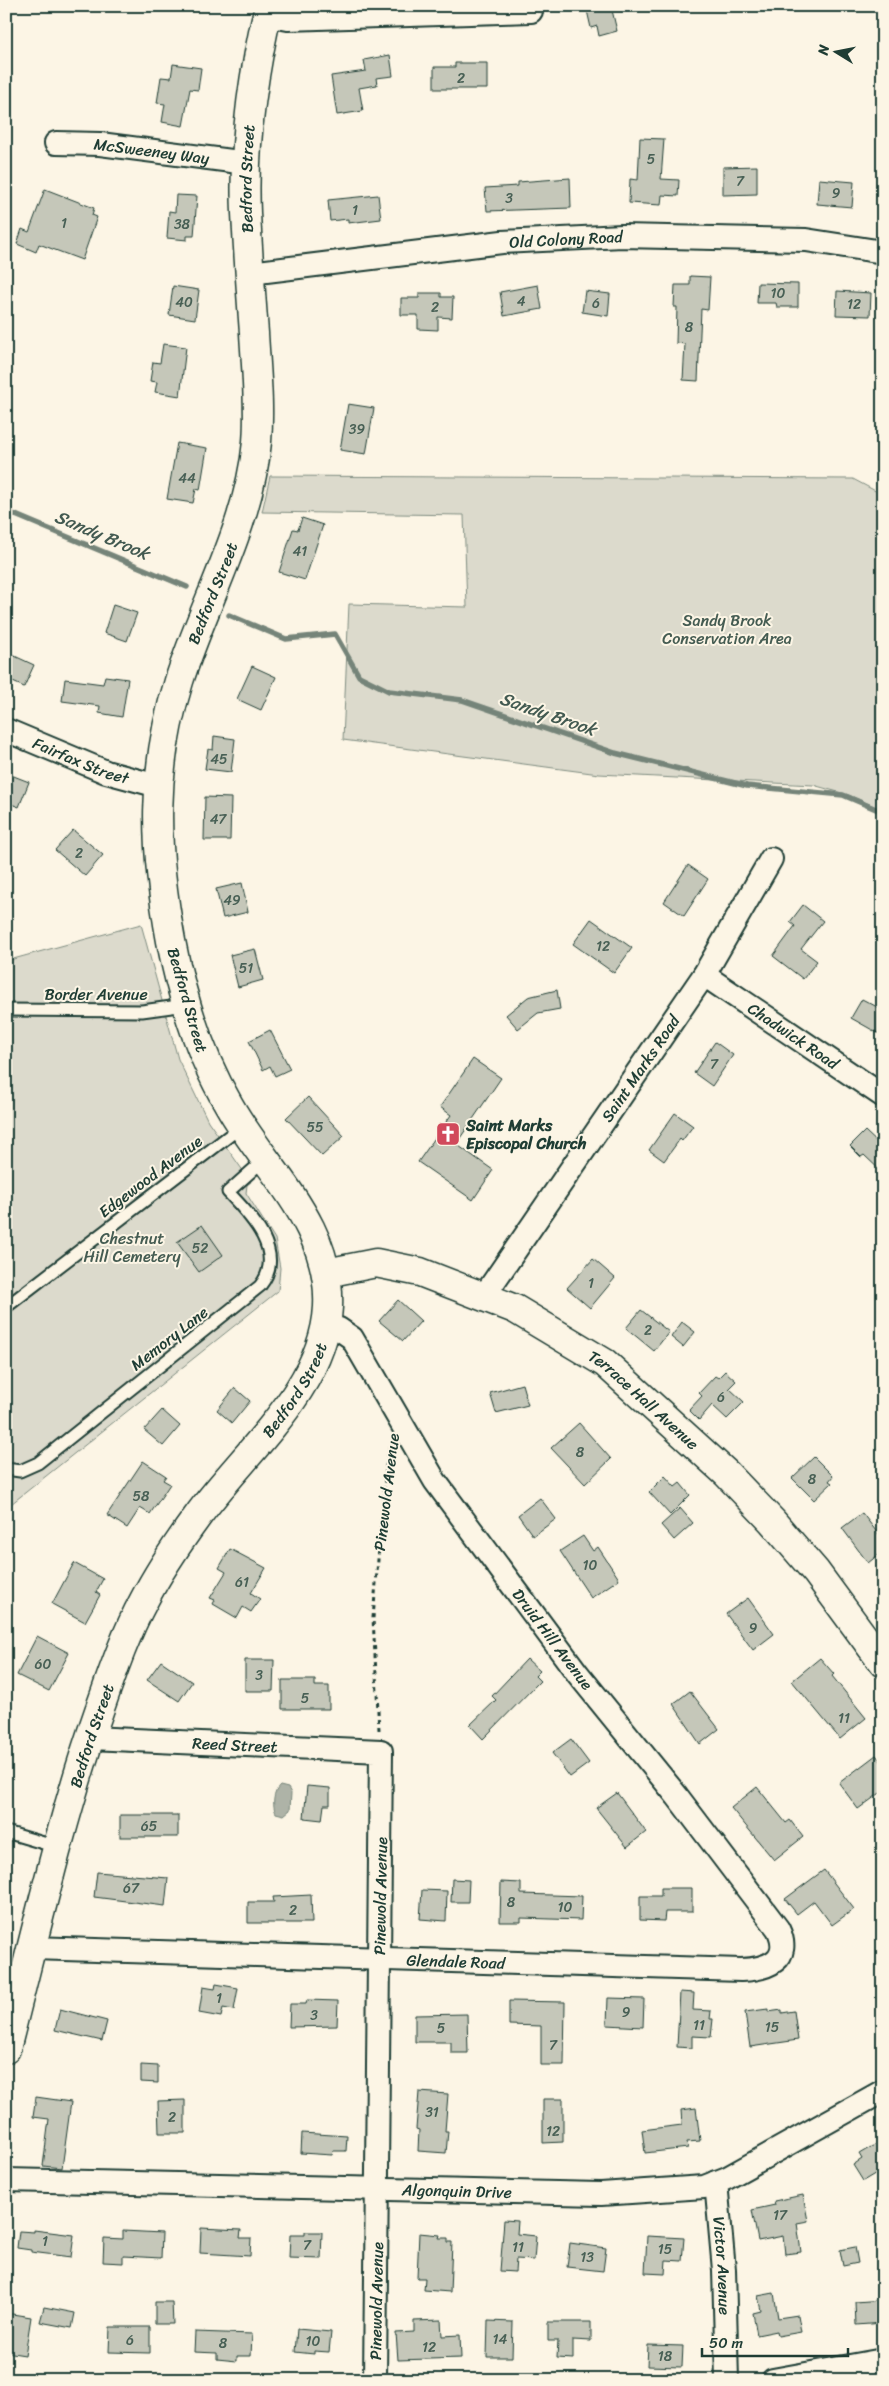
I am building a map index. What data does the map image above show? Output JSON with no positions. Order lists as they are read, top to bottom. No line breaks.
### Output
{"streets":{"main road":["Bedford Street","Terrace Hall Avenue"],"street":["McSweeney Way","Old Colony Road","Fairfax Street","Chadwick Road","Saint Marks Road","Pinewold Avenue","Druid Hill Avenue","Reed Street","Glendale Road","Algonquin Drive","Victor Avenue"],"lane":["Border Avenue","Edgewood Avenue","Memory Lane"]},"crossings":[["McSweeney Way","Bedford Street"],["Bedford Street","Old Colony Road"],["Bedford Street","Fairfax Street"],["Bedford Street","Border Avenue"],["Bedford Street","Edgewood Avenue"],["Bedford Street","Memory Lane"],["Bedford Street","Terrace Hall Avenue"],["Bedford Street","Druid Hill Avenue"],["Bedford Street","Reed Street"],["Bedford Street","Glendale Road"],["Chadwick Road","Saint Marks Road"],["Saint Marks Road","Terrace Hall Avenue"],["Pinewold Avenue","Druid Hill Avenue"],["Pinewold Avenue","Reed Street"],["Pinewold Avenue","Glendale Road"],["Pinewold Avenue","Algonquin Drive"],["Druid Hill Avenue","Glendale Road"],["Algonquin Drive","Victor Avenue"]],"water":["Sandy Brook"],"parks":["Sandy Brook Conservation Area","Chestnut Hill Cemetery"],"places":{"church":["Saint Marks Episcopal Church"]},"house_numbers":["2","5","7","9","3","1","1","38","10","4","40","6","12","2","8","39","44","41","45","47","2","49","12","51","7","55","52","1","2","6","8","8","58","10","61","9","60","3","5","11","65","67","8","10","2","1","9","3","11","15","5","7","31","2","12","17","1","7","11","15","13","14","6","10","8","12","18"],"scale_bar":"50 m","north":"left"}
